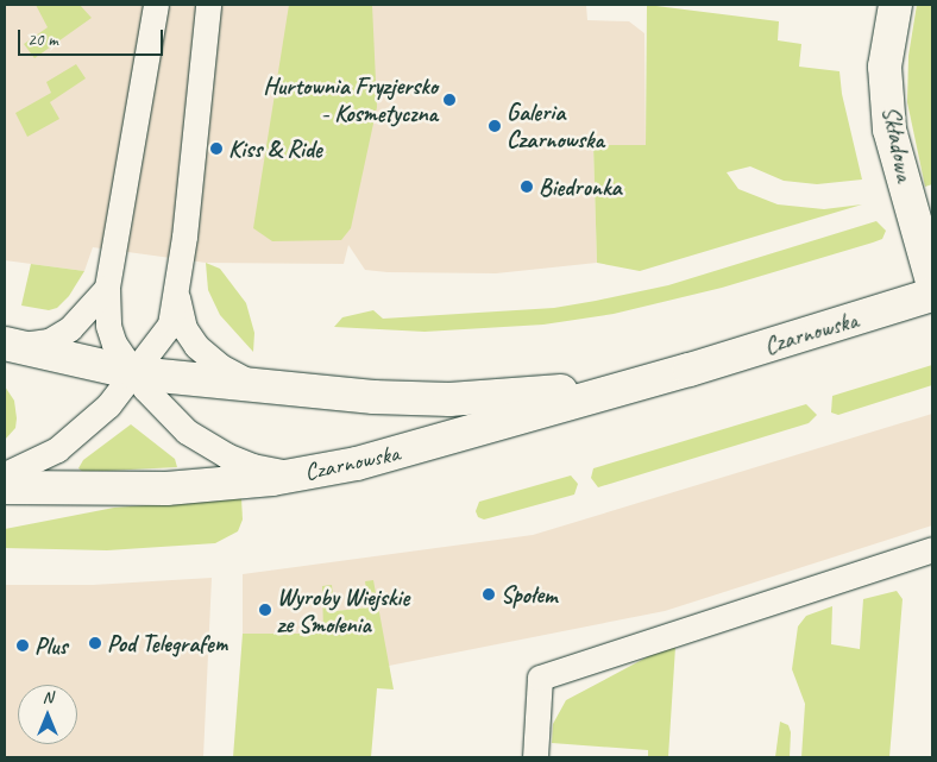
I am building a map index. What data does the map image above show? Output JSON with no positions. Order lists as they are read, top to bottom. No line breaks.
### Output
{"streets":{"street":["Składowa","Czarnowska"]},"places":["Hurtownia Fryzjersko - Kosmetyczna","Galeria Czarnowska","Kiss & Ride","Biedronka","Społem","Wyroby Wiejskie ze Smolenia","Pod Telegrafem","Plus"],"scale_bar":"20 m","north":"top"}
